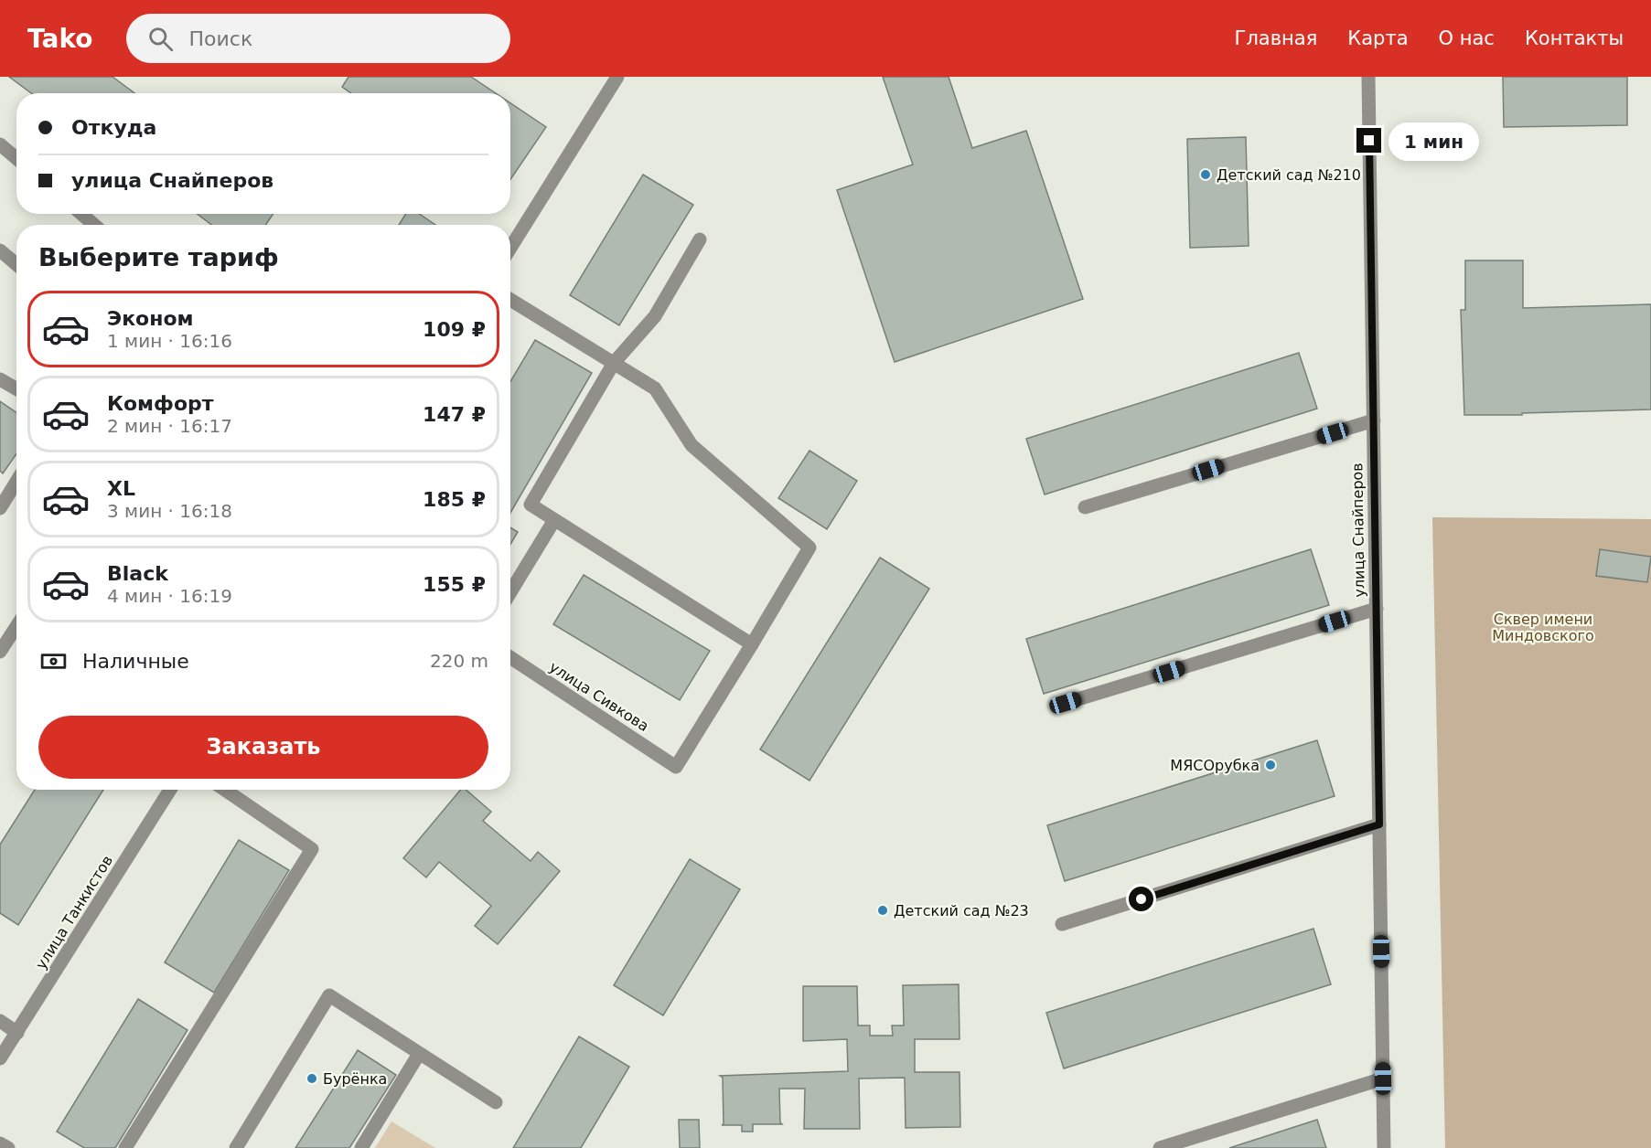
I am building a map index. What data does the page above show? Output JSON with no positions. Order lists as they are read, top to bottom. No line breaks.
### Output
{"streets":{"street":["улица Снайперов","улица Сивкова","улица Танкистов"]},"parks":["Сквер имени Миндовского"],"places":["Детский сад №210","МЯСОрубка","Детский сад №23","Бурёнка"],"page":{"header":"Tako","search":"Поиск","nav":["Главная","Карта","О нас","Контакты"],"banner":["Откуда","улица Снайперов"],"bubble":"1 мин","heading":"Выберите тариф","list":[{"name":"Эконом","note":"1 мин · 16:16","value":"109 ₽"},{"name":"Комфорт","note":"2 мин · 16:17","value":"147 ₽"},{"name":"XL","note":"3 мин · 16:18","value":"185 ₽"},{"name":"Black","note":"4 мин · 16:19","value":"155 ₽"}],"pay":["Наличные","220 m"],"buttons":"Заказать"}}
